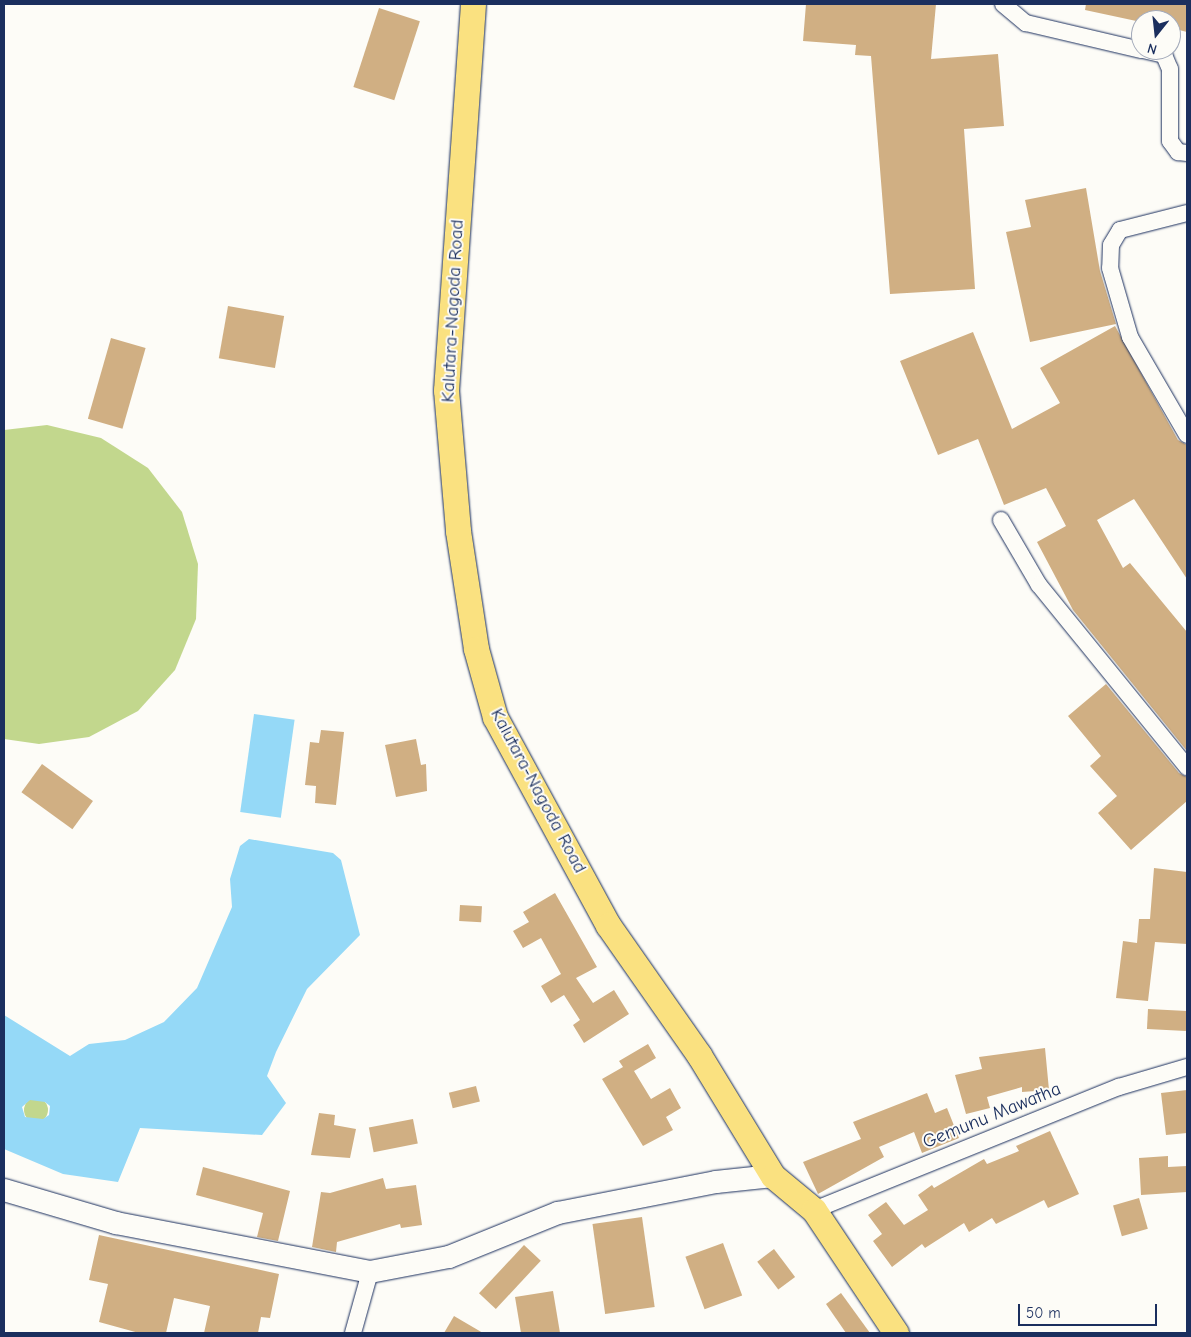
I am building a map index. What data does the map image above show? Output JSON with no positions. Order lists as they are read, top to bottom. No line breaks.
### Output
{"streets":{"main road":["Kalutara-Nagoda Road"],"street":["Gemunu Mawatha"]},"crossings":[["Kalutara-Nagoda Road","Gemunu Mawatha"]],"scale_bar":"50 m","north":"bottom"}
